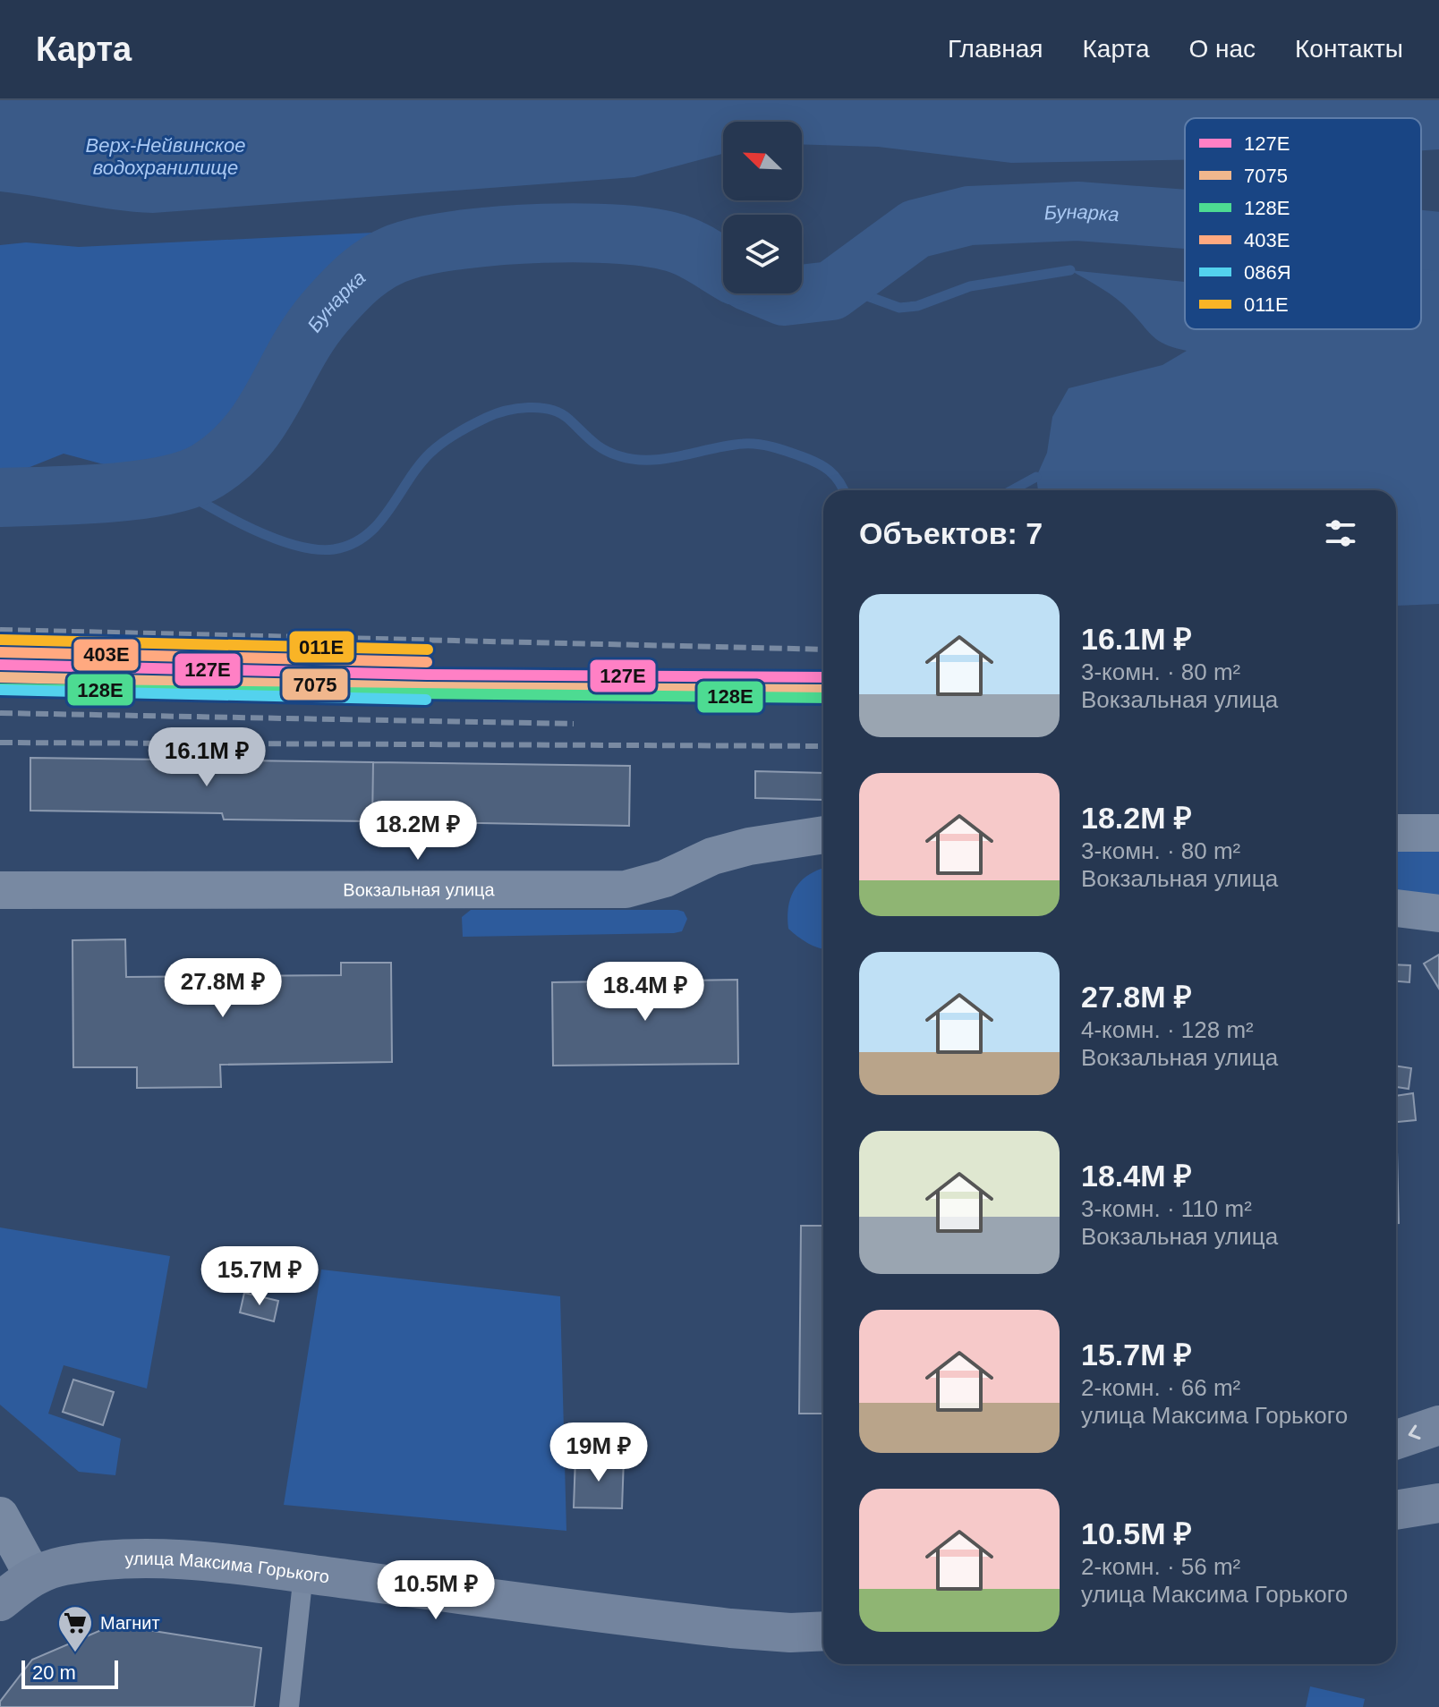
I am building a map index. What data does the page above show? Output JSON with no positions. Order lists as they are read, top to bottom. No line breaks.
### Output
{"streets":{"street":["Вокзальная улица","улица Максима Горького"]},"water":["Верх-Нейвинское водохранилище","Бунарка"],"places":{"supermarket":["Магнит"]},"lines":["transit line 011Е","transit line 403Е","transit line 127Е","transit line 7075","transit line 128Е","transit line 086Я"],"legend":["127Е","7075","128Е","403Е","086Я","011Е"],"scale_bar":"20 m","north":"top left","page":{"header":"Карта","nav":["Главная","Карта","О нас","Контакты"],"heading":"Объектов: 7","list":[{"name":"16.1M ₽","note":"3-комн. · 80 m² · Вокзальная улица"},{"name":"18.2M ₽","note":"3-комн. · 80 m² · Вокзальная улица"},{"name":"27.8M ₽","note":"4-комн. · 128 m² · Вокзальная улица"},{"name":"18.4M ₽","note":"3-комн. · 110 m² · Вокзальная улица"},{"name":"15.7M ₽","note":"2-комн. · 66 m² · улица Максима Горького"},{"name":"10.5M ₽","note":"2-комн. · 56 m² · улица Максима Горького"}],"price":["16.1M ₽","18.2M ₽","27.8M ₽","18.4M ₽","15.7M ₽","19M ₽","10.5M ₽"],"scale":"20 m"}}
